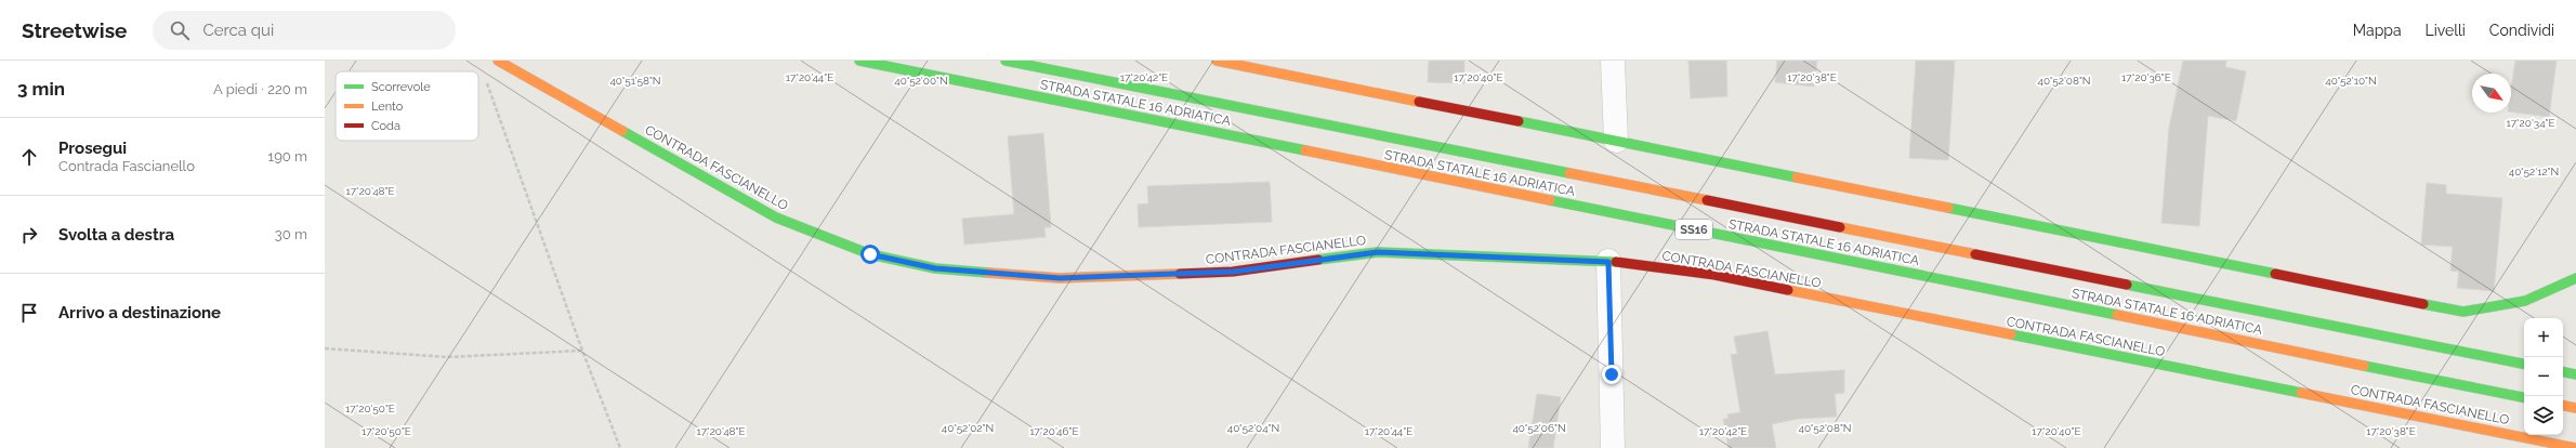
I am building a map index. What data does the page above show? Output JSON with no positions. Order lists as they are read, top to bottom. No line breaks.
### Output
{"streets":{"main road":["STRADA STATALE 16 ADRIATICA","CONTRADA FASCIANELLO","SS16"]},"legend":["Scorrevole","Lento","Coda"],"north":"bottom right","page":{"header":"Streetwise","search":"Cerca qui","nav":["Mappa","Livelli","Condividi"],"heading":["3 min","A piedi · 220 m"],"list":[["Prosegui","Contrada Fascianello","190 m"],["Svolta a destra","30 m"],"Arrivo a destinazione"],"map_buttons":["+","−"]},"coordinates":["17°20'44\"E","17°20'42\"E","17°20'40\"E","17°20'38\"E","17°20'36\"E","40°52'10\"N","40°51'58\"N","40°52'00\"N","40°52'08\"N","17°20'34\"E","40°52'12\"N","17°20'48\"E","17°20'50\"E","40°52'02\"N","40°52'04\"N","40°52'06\"N","17°20'46\"E"]}
